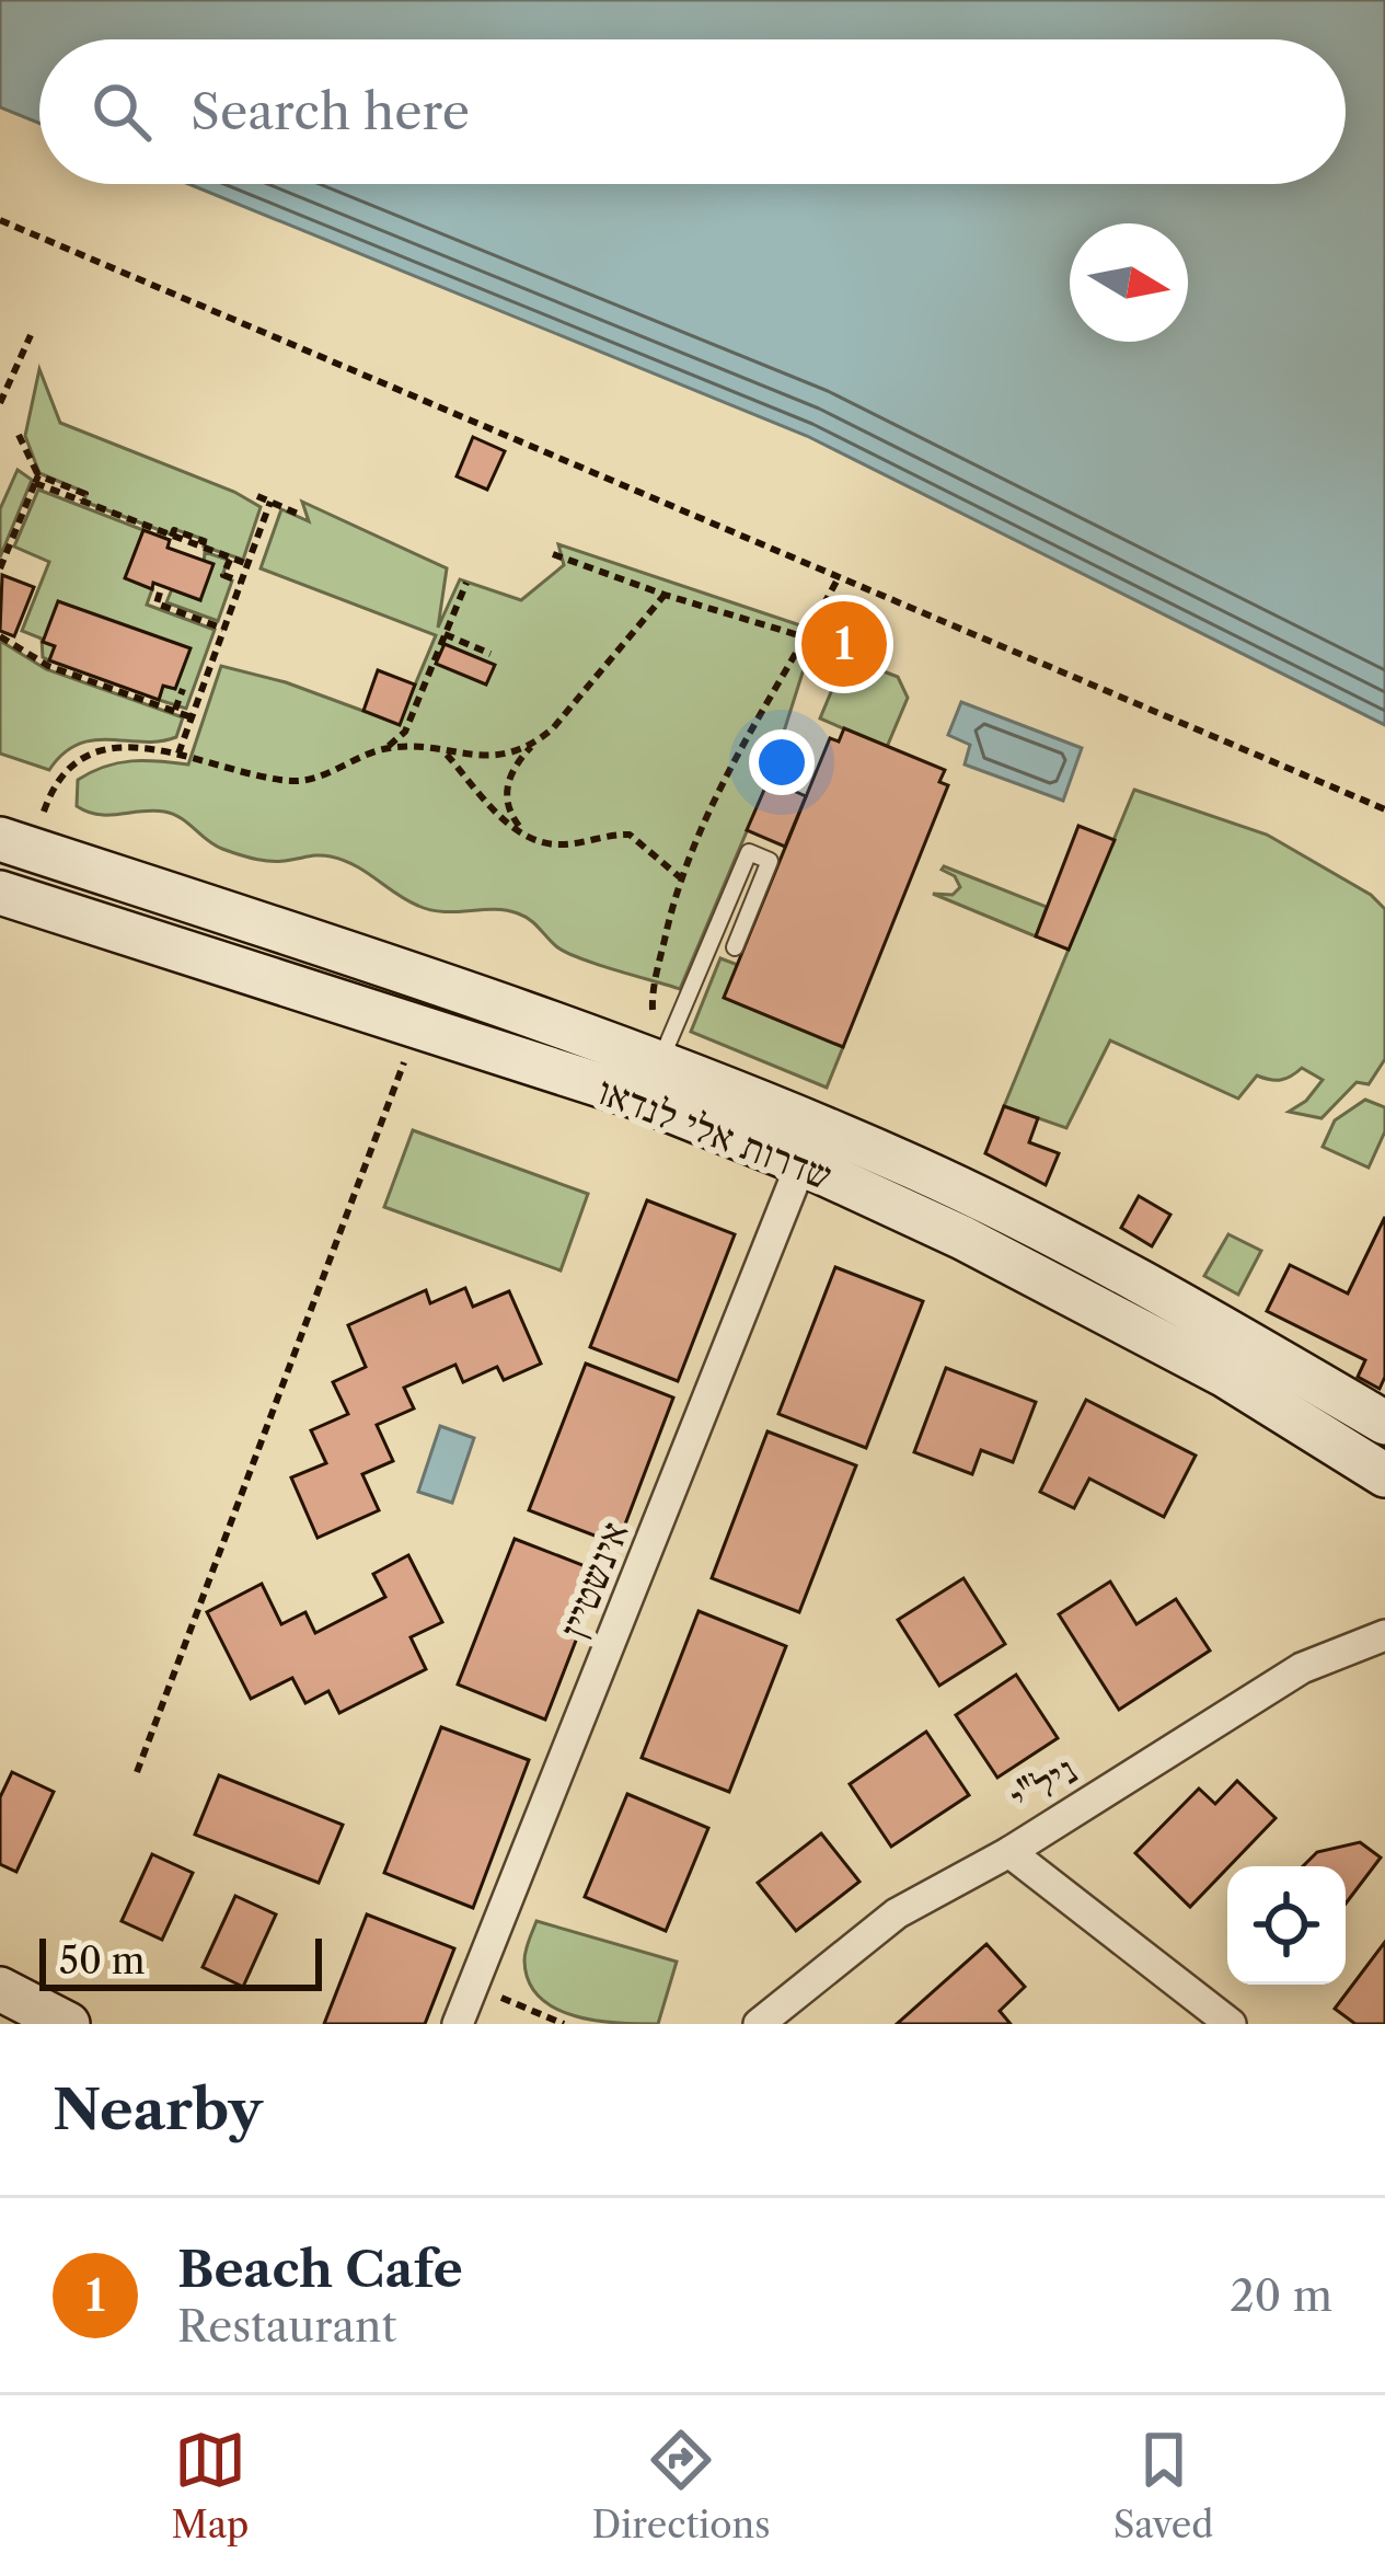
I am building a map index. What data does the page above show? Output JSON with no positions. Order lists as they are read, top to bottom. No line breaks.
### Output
{"streets":{"street":["שדרות אלי לנדאו","אינשטיין","ניל\"י"]},"crossings":[["שדרות אלי לנדאו","אינשטיין"]],"scale_bar":"50 m","north":"right","page":{"search":"Search here","pins":"1","scale":"50 m","heading":"Nearby","list":[{"mark":"1","name":"Beach Cafe","note":"Restaurant","value":"20 m"}],"nav":["Map","Directions","Saved"]}}
